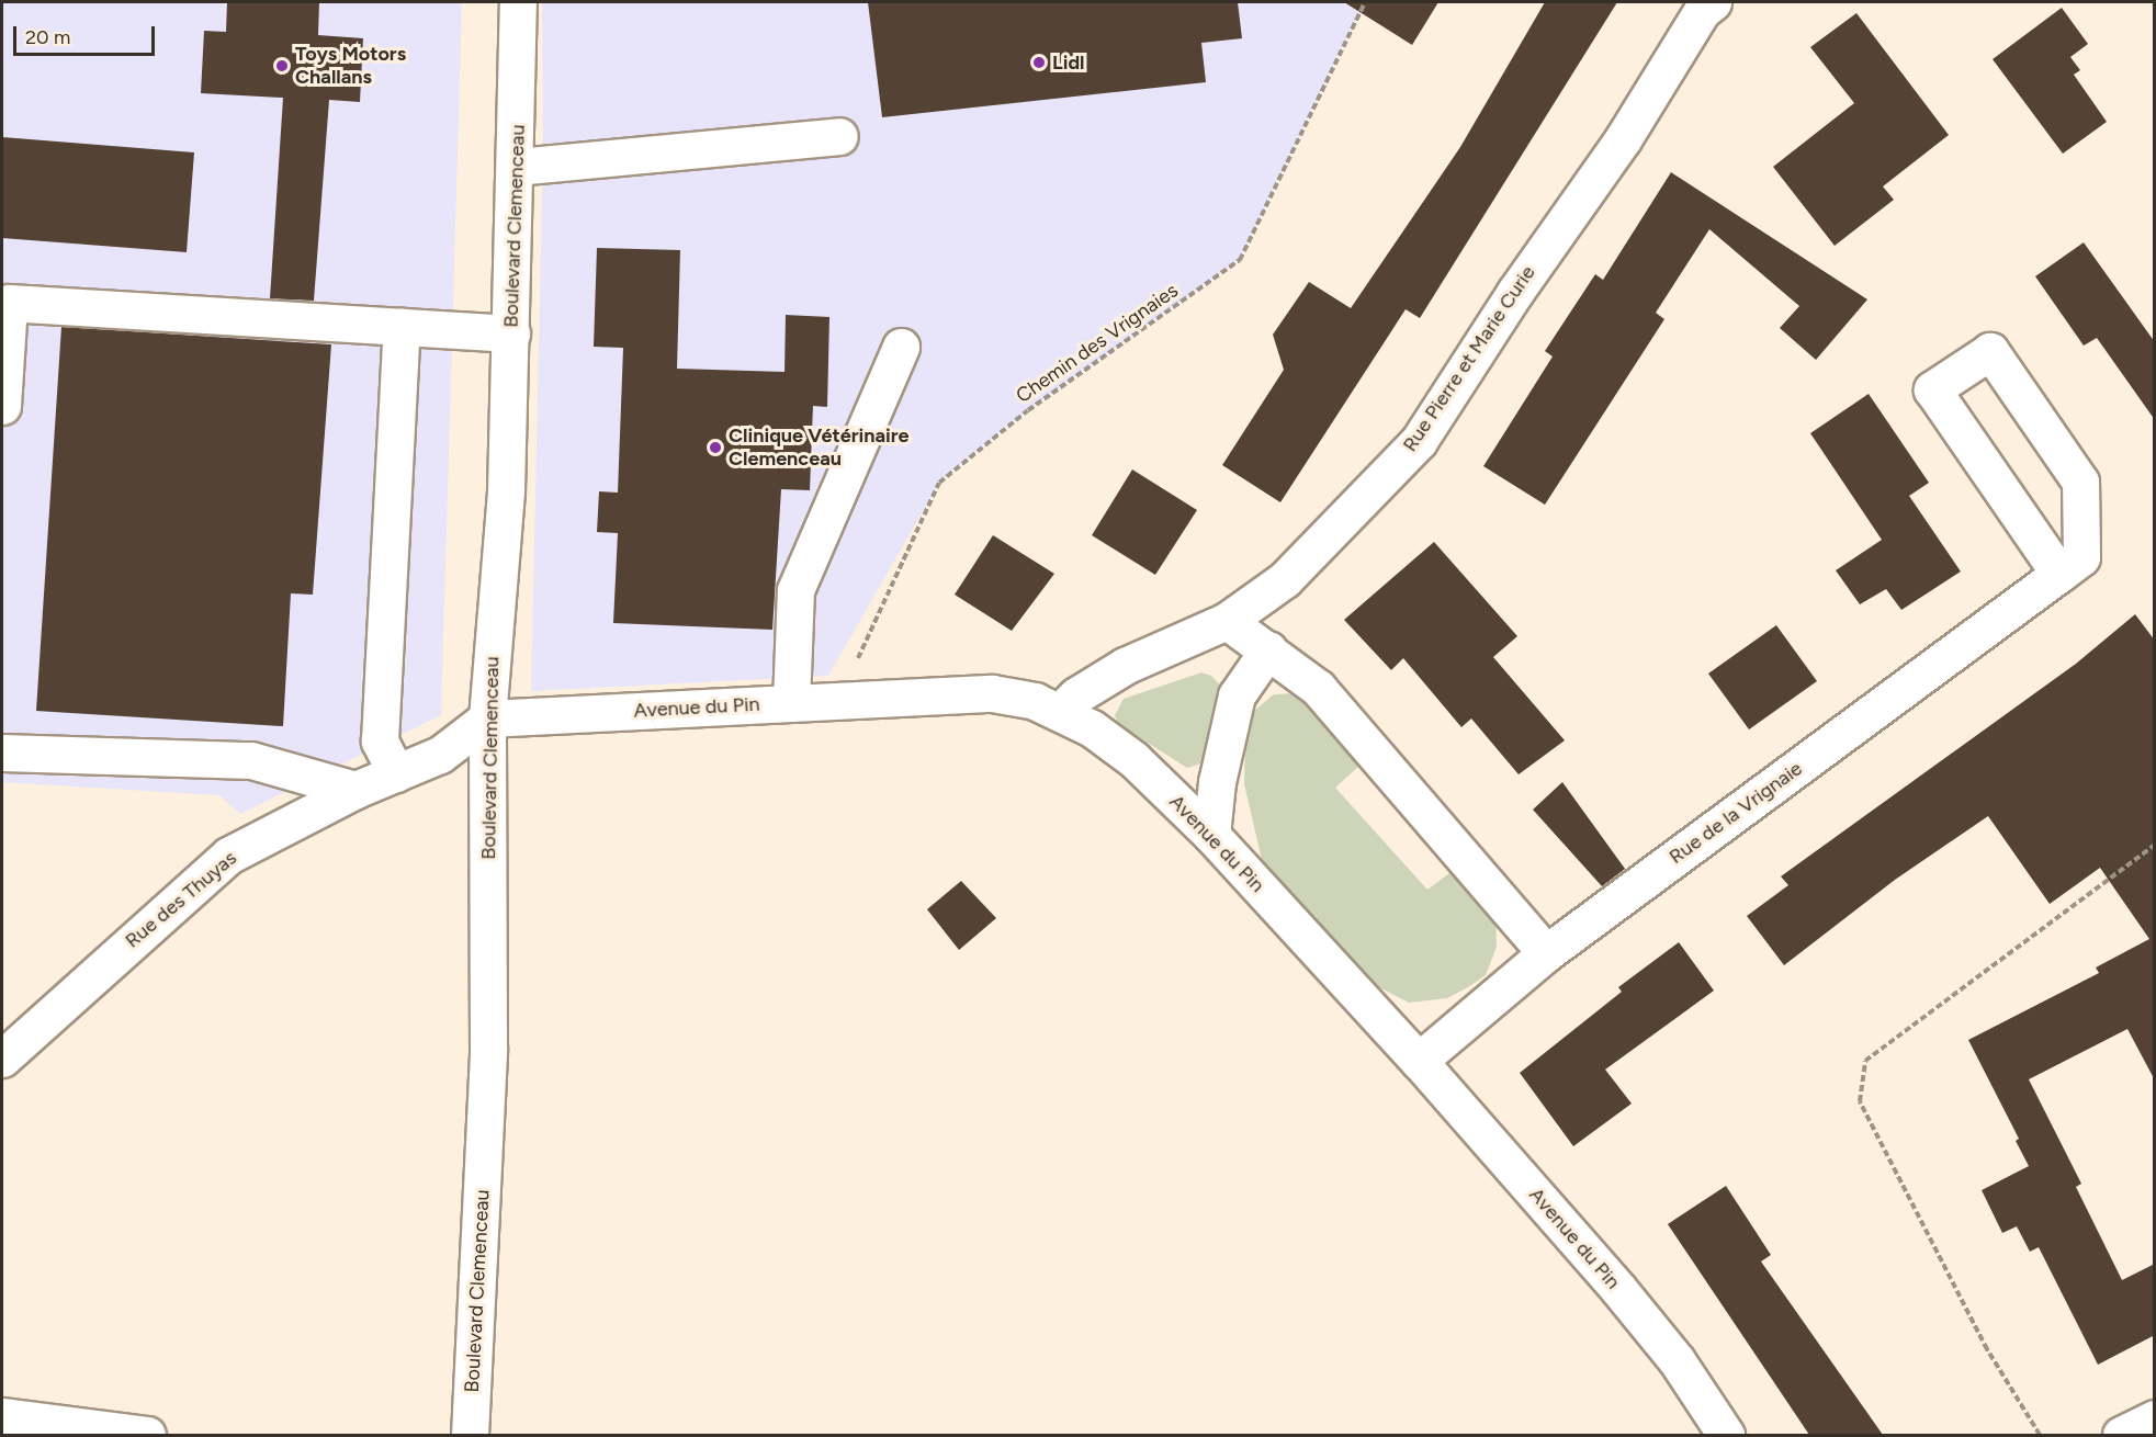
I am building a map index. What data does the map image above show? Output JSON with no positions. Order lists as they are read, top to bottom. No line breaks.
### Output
{"streets":{"street":["Boulevard Clemenceau","Rue Pierre et Marie Curie","Avenue du Pin","Rue de la Vrignaie","Rue des Thuyas"],"path":["Chemin des Vrignaies"]},"crossings":[["Boulevard Clemenceau","Avenue du Pin"],["Boulevard Clemenceau","Rue des Thuyas"],["Chemin des Vrignaies","Avenue du Pin"],["Rue Pierre et Marie Curie","Avenue du Pin"],["Avenue du Pin","Rue de la Vrignaie"],["Avenue du Pin","Rue des Thuyas"]],"places":["Lidl","Toys Motors Challans","Clinique Vétérinaire Clemenceau"],"scale_bar":"20 m"}
